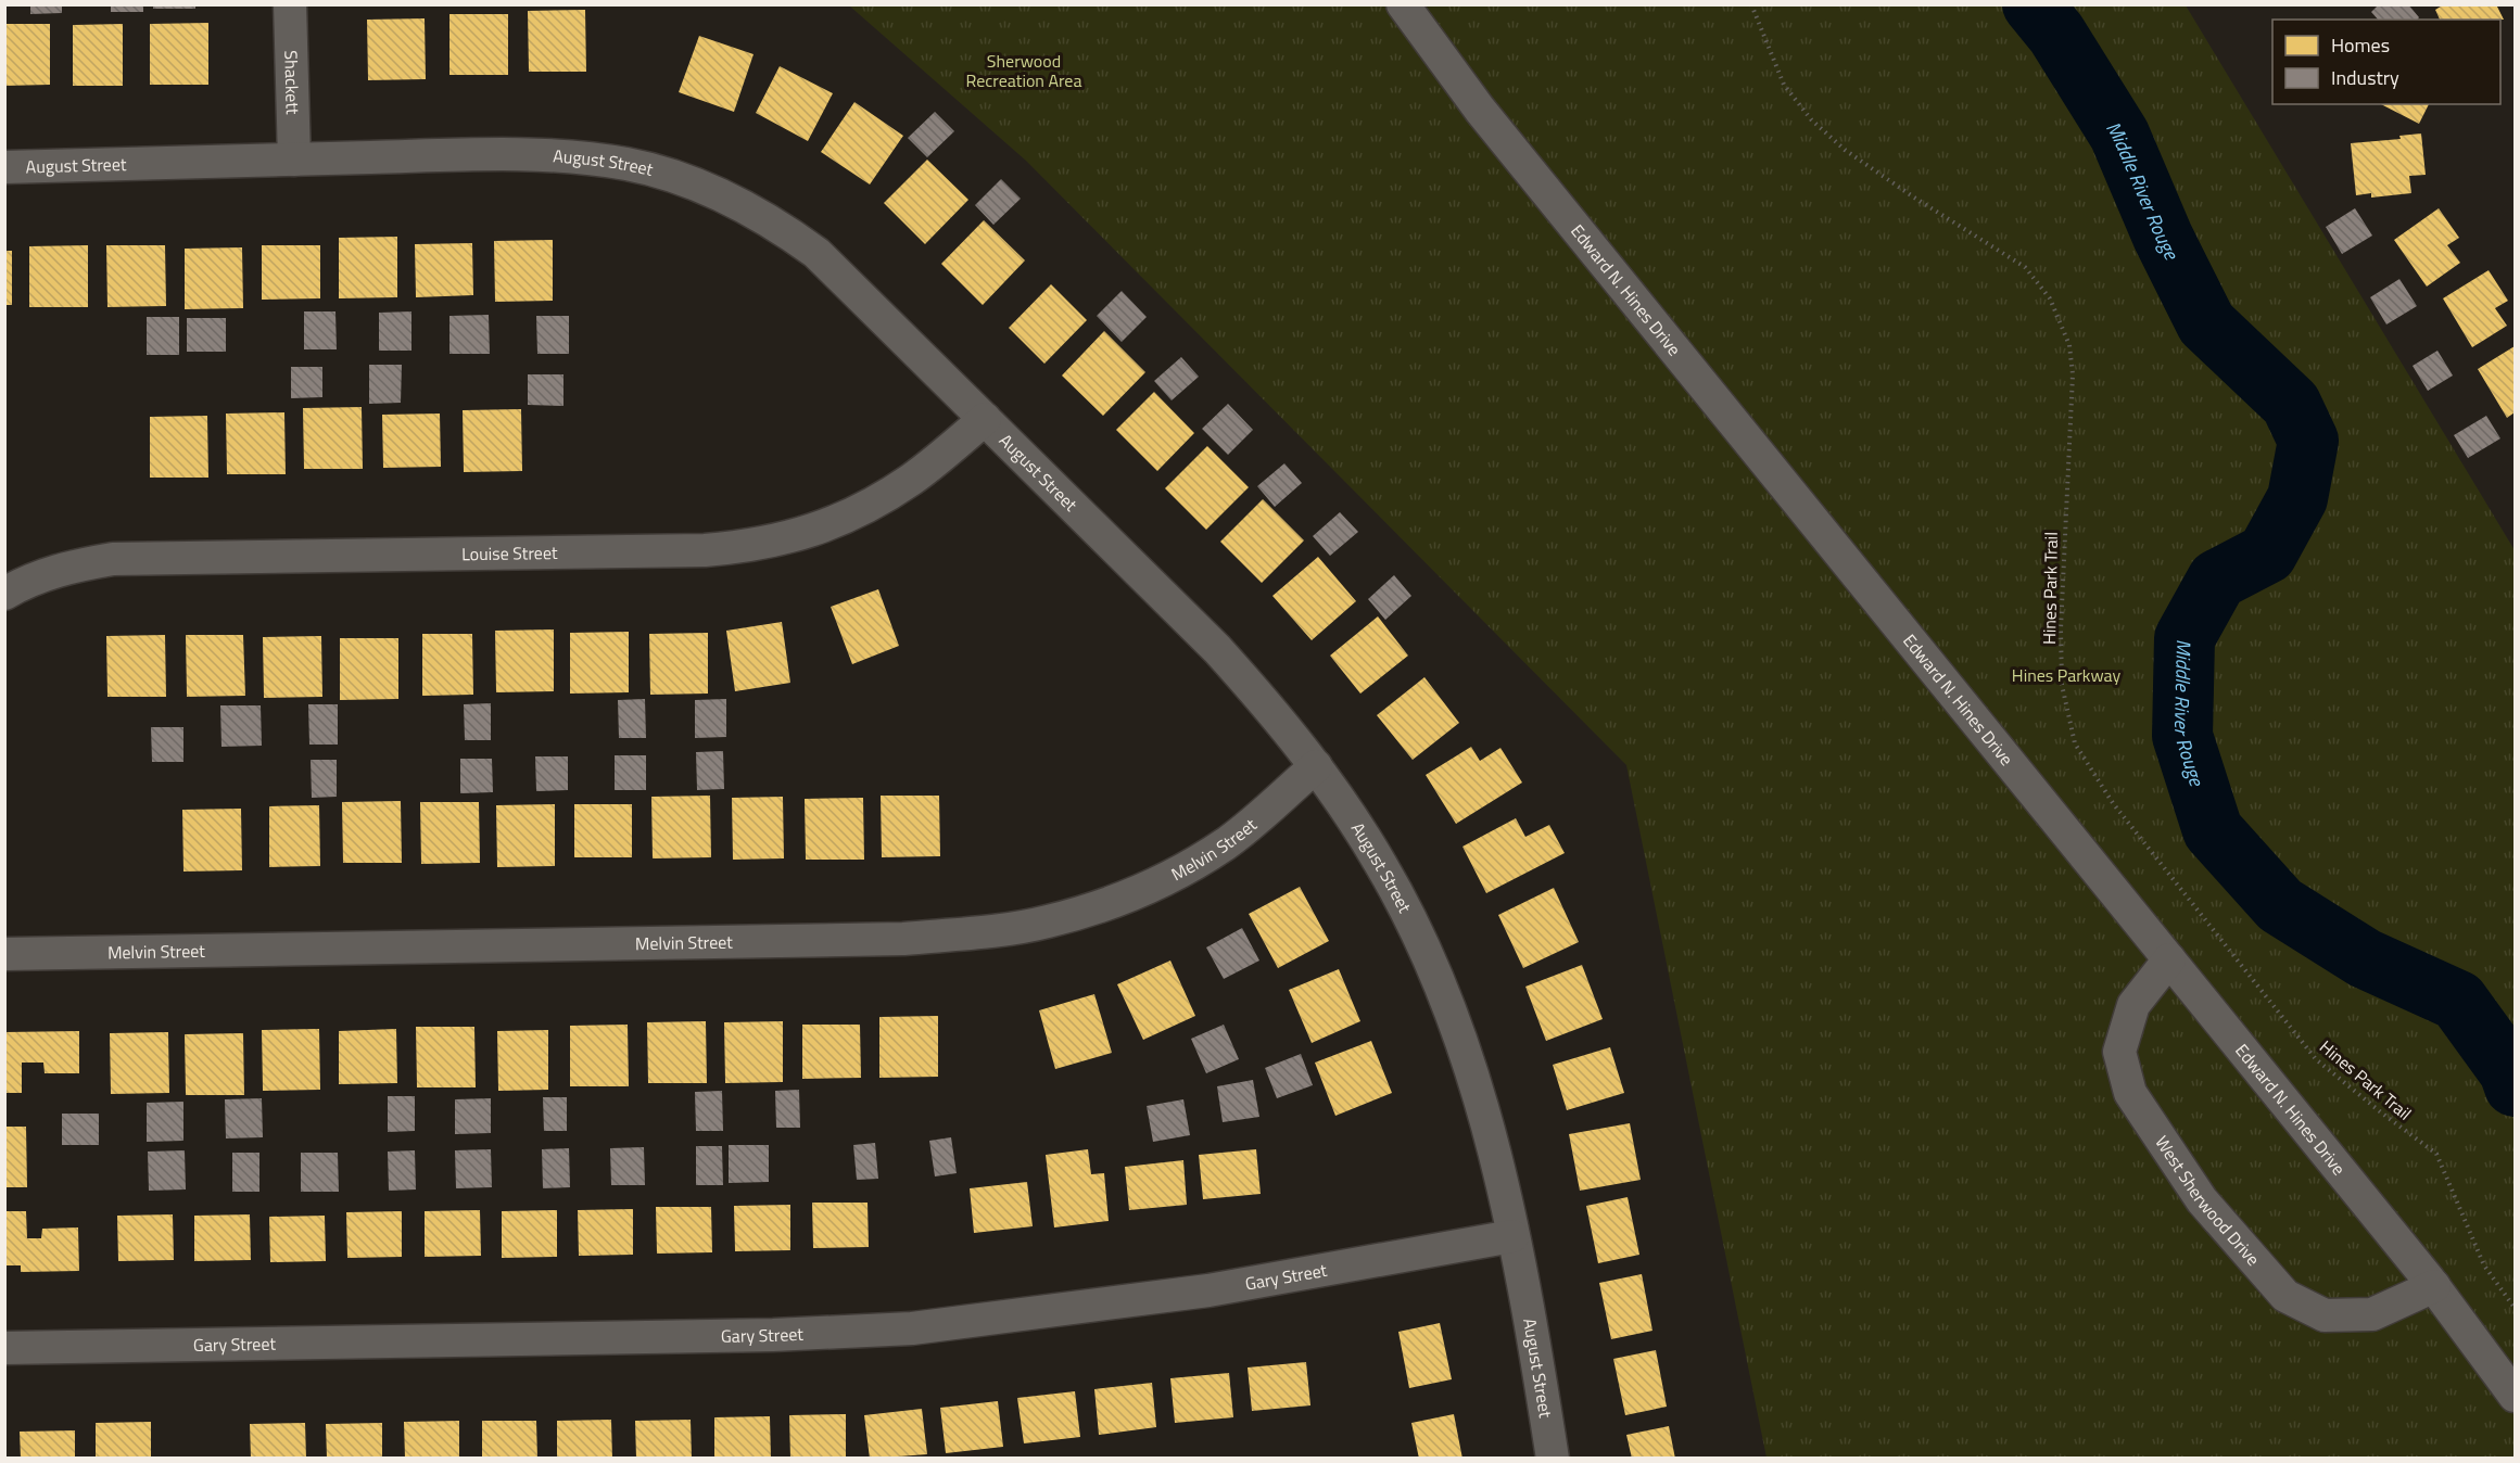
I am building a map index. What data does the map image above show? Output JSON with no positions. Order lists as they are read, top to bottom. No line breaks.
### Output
{"streets":{"street":["Shackett","August Street","Edward N. Hines Drive","Louise Street","Melvin Street","West Sherwood Drive","Gary Street"],"path":["Hines Park Trail"]},"crossings":[["Shackett","August Street"],["August Street","Louise Street"],["August Street","Melvin Street"],["August Street","Gary Street"],["Edward N. Hines Drive","West Sherwood Drive"]],"water":["Middle River Rouge"],"parks":["Sherwood Recreation Area","Hines Parkway"],"legend":["Homes","Industry"]}
